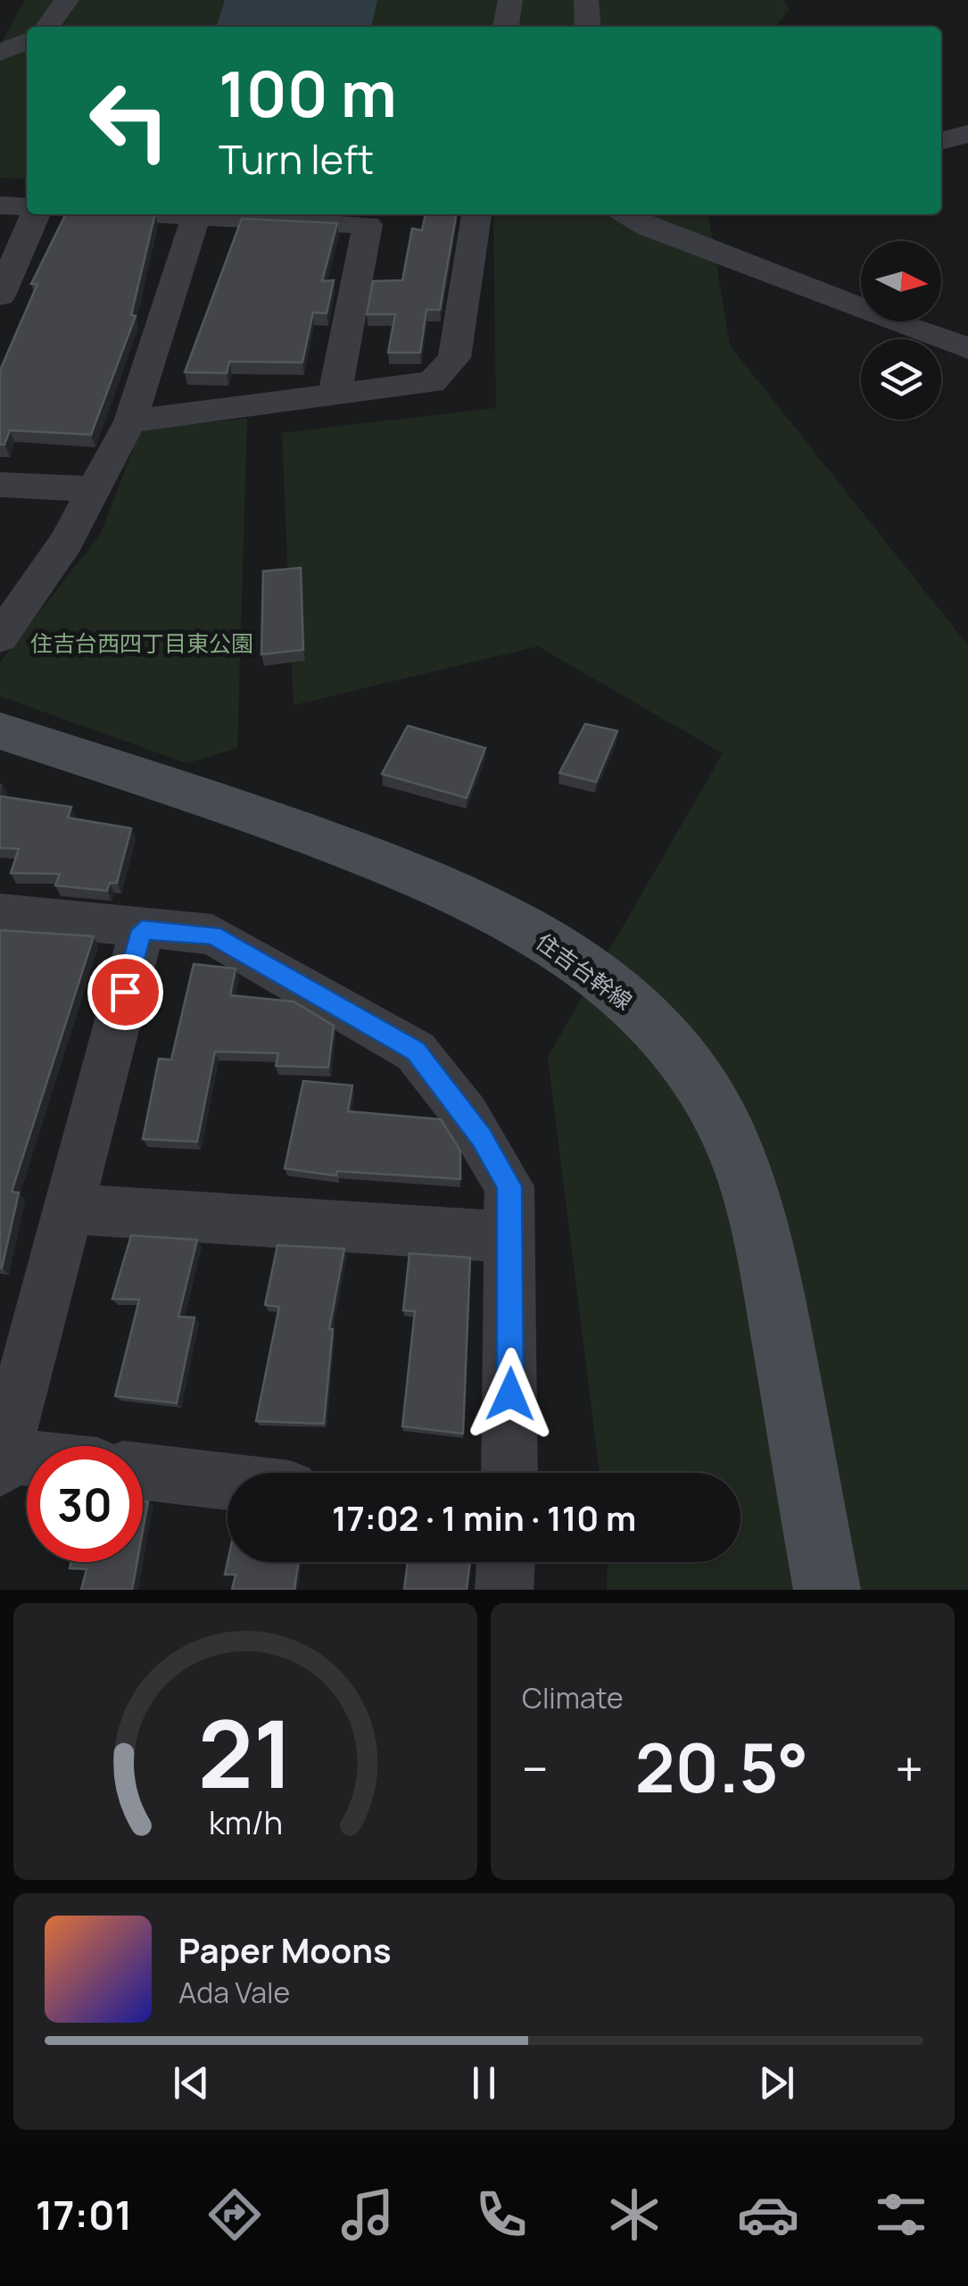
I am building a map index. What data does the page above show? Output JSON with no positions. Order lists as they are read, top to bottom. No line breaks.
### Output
{"streets":{"street":["住吉台幹線"]},"parks":["住吉台西四丁目東公園"],"north":"right","page":{"turn":["100 m","Turn left"],"limit":"30","trip":"17:02 · 1 min · 110 m","tile":"Climate","heat":["−","20.5°","+"],"song":["Paper Moons","Ada Vale"],"tabs":"17:01","gauge":["21","km/h"]}}
